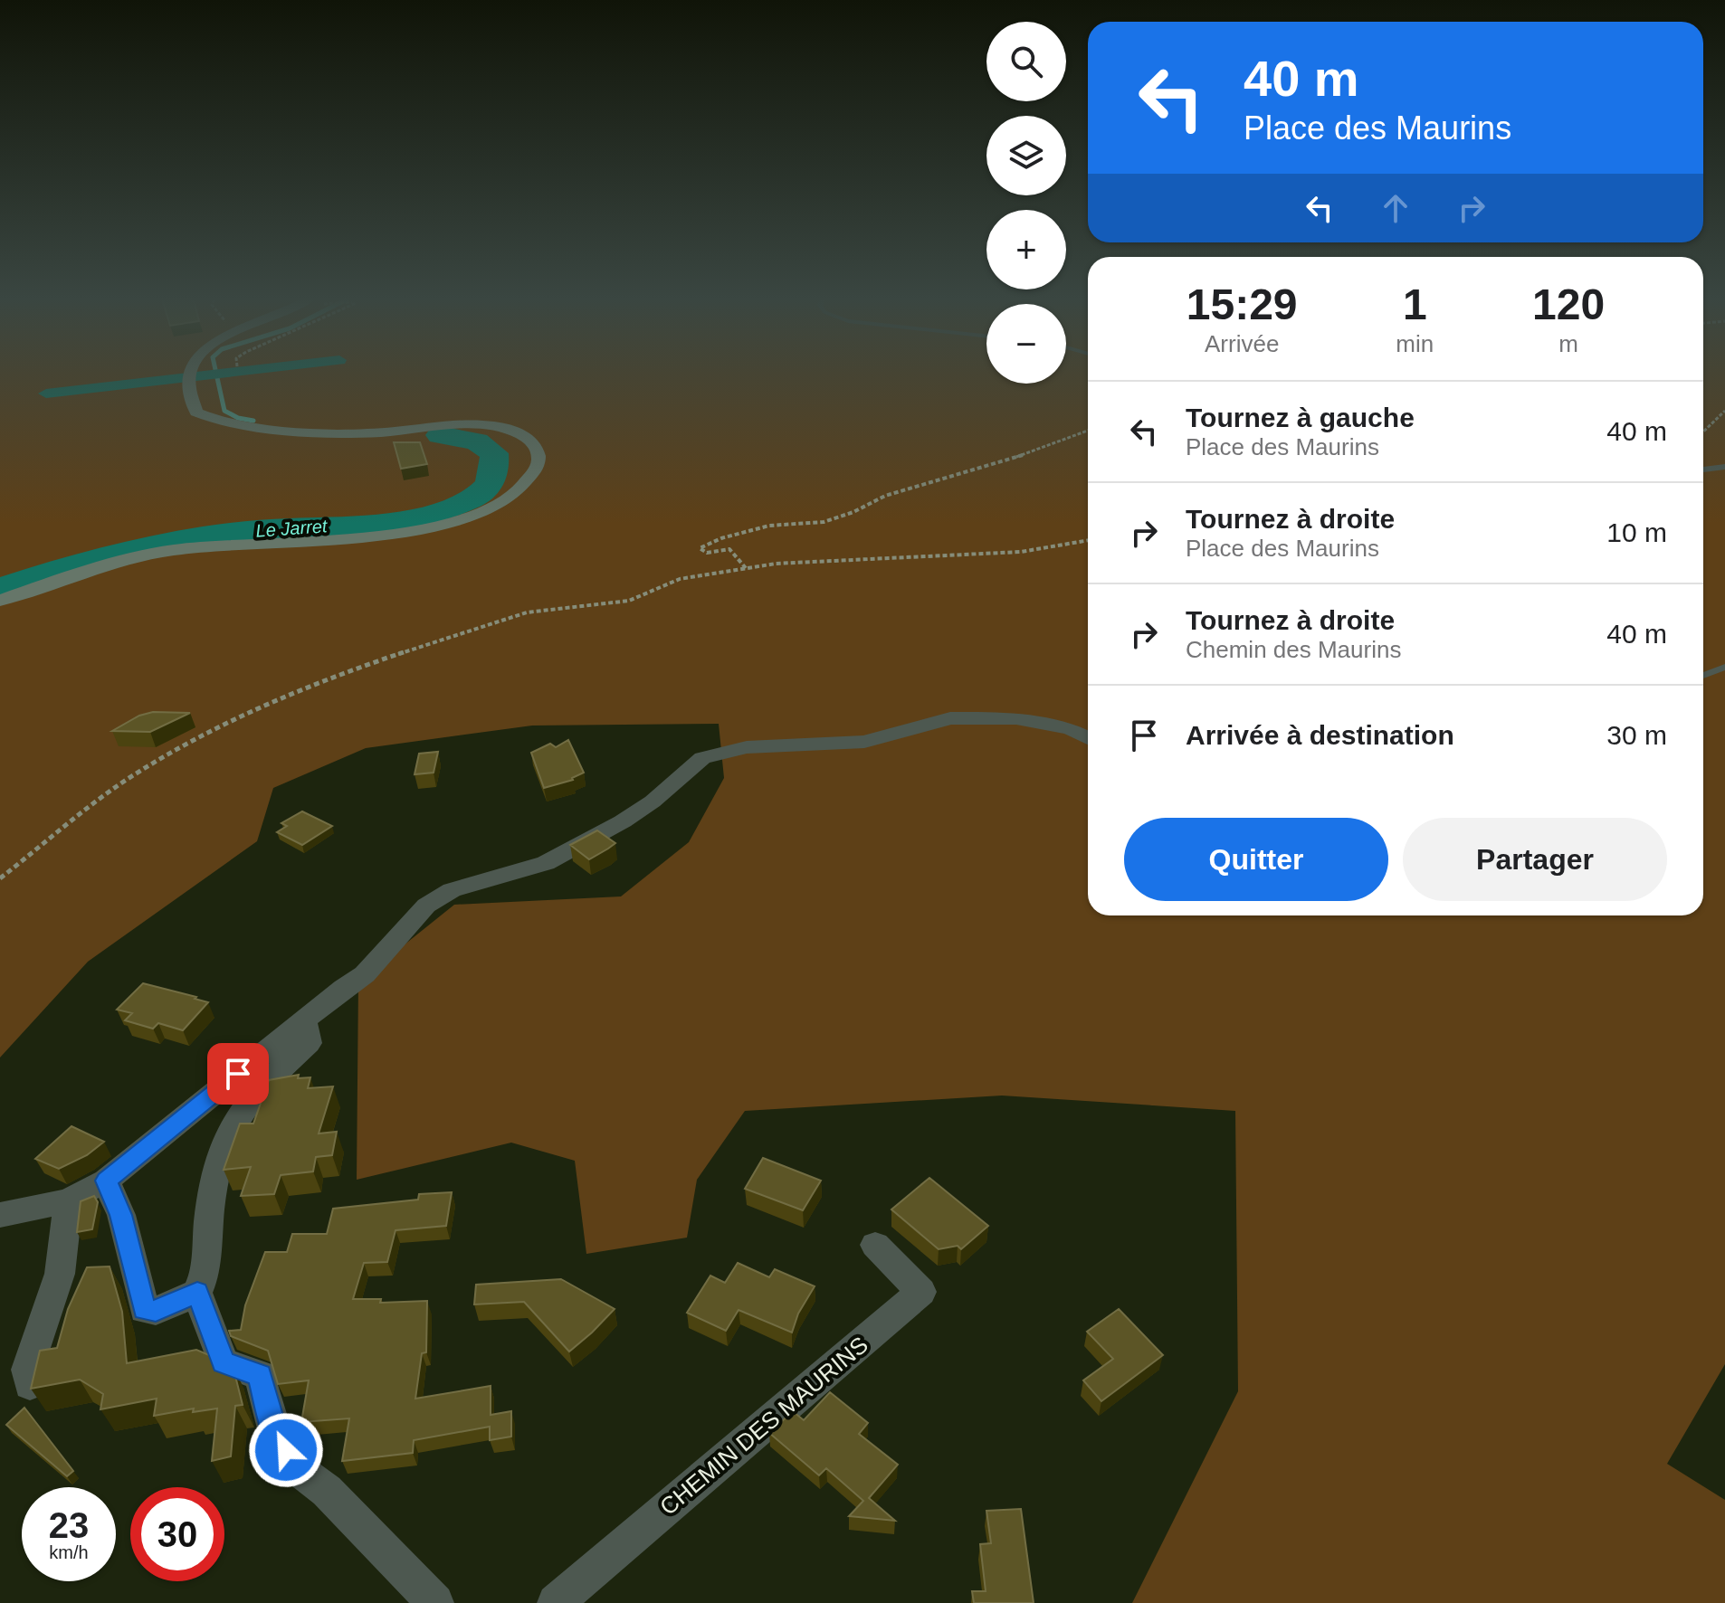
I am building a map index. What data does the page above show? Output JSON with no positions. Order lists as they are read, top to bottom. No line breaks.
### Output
{"streets":{"street":["CHEMIN DES MAURINS"]},"water":["Le Jarret"],"page":{"map_buttons":["+","−"],"turn":["40 m","Place des Maurins"],"eta":["15:29","Arrivée","1","min","120","m"],"list":[{"name":"Tournez à gauche","note":"Place des Maurins","value":"40 m"},{"name":"Tournez à droite","note":"Place des Maurins","value":"10 m"},{"name":"Tournez à droite","note":"Chemin des Maurins","value":"40 m"},{"name":"Arrivée à destination","value":"30 m"}],"buttons":["Quitter","Partager"],"speed":"23 km/h","limit":"30"}}
